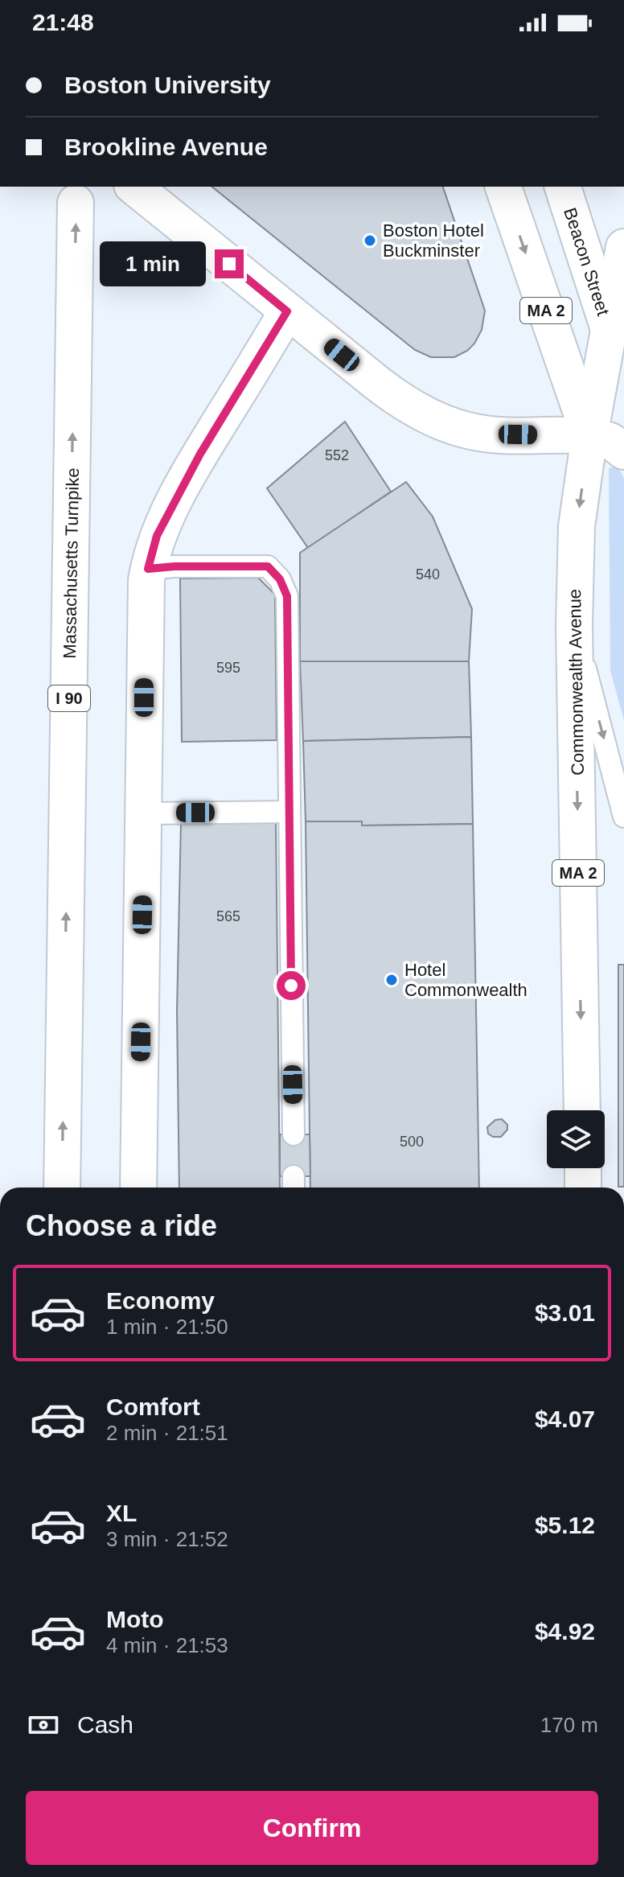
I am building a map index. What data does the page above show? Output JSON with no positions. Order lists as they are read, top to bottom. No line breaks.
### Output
{"streets":{"main road":["Beacon Street","MA 2","Massachusetts Turnpike","Commonwealth Avenue","I 90"]},"crossings":[["Beacon Street","Commonwealth Avenue"],["MA 2","Commonwealth Avenue"]],"one_way":["Commonwealth Avenue"],"places":["Boston Hotel Buckminster","Hotel Commonwealth"],"house_numbers":["552","540","595","565","500"],"page":{"status":"21:48","banner":["Boston University","Brookline Avenue"],"bubble":"1 min","heading":"Choose a ride","list":[{"name":"Economy","note":"1 min · 21:50","value":"$3.01"},{"name":"Comfort","note":"2 min · 21:51","value":"$4.07"},{"name":"XL","note":"3 min · 21:52","value":"$5.12"},{"name":"Moto","note":"4 min · 21:53","value":"$4.92"}],"pay":["Cash","170 m"],"buttons":"Confirm"}}
